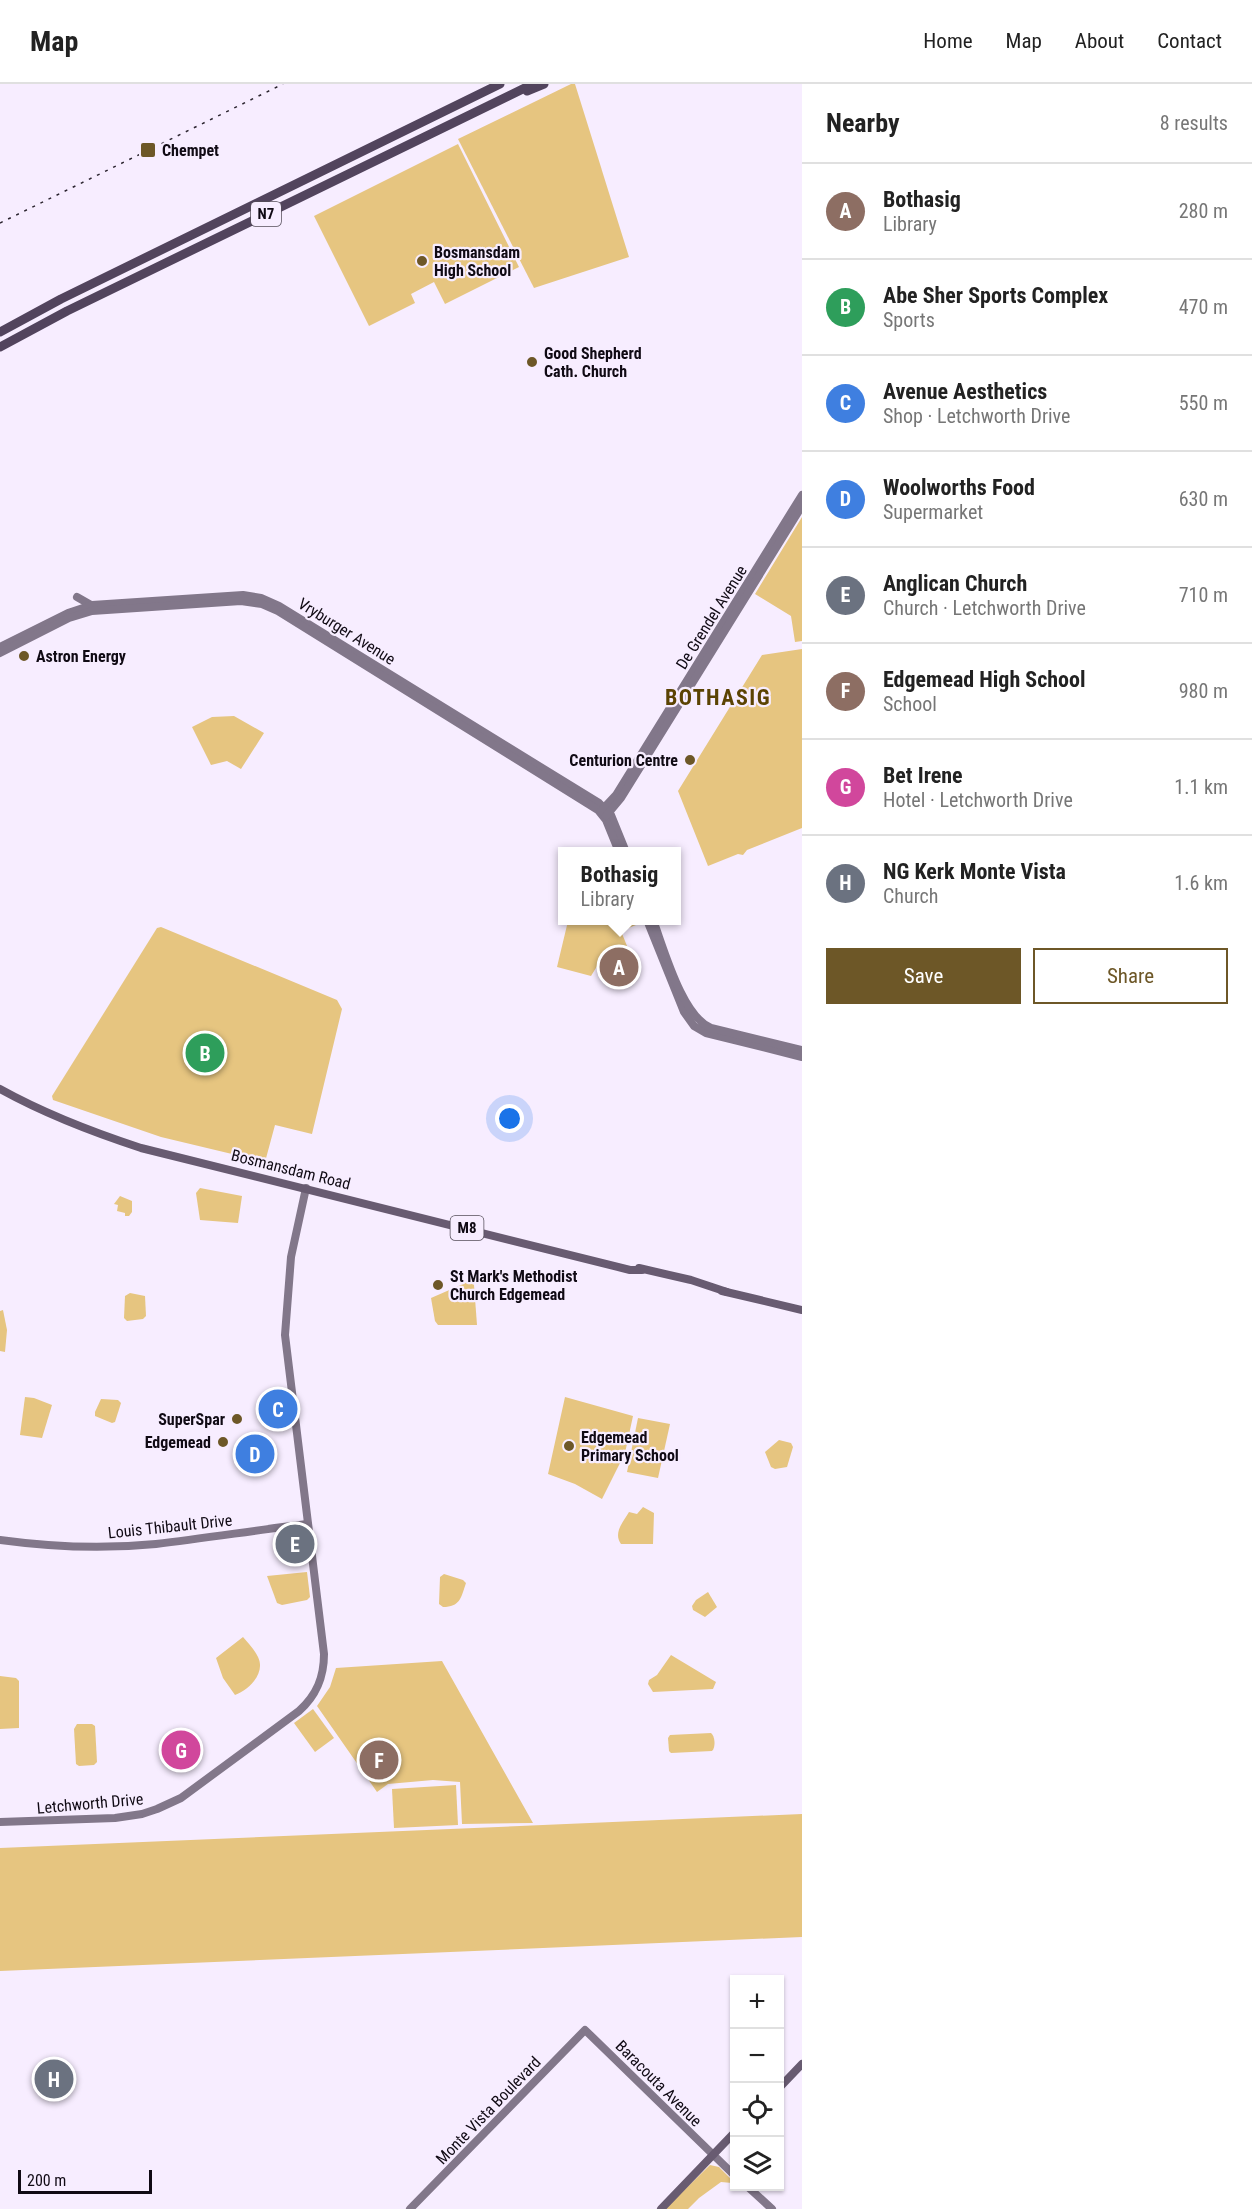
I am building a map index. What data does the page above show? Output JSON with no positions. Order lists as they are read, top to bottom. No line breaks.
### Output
{"streets":{"highway":["N7"],"main road":["Bosmansdam Road","M8"],"street":["De Grendel Avenue","Vryburger Avenue","Louis Thibault Drive","Letchworth Drive","Baracouta Avenue","Monte Vista Boulevard"]},"crossings":[["De Grendel Avenue","Vryburger Avenue"],["Bosmansdam Road","Letchworth Drive"],["Louis Thibault Drive","Letchworth Drive"],["Baracouta Avenue","Monte Vista Boulevard"]],"districts":["BOTHASIG"],"places":{"transit":["Chempet"],"other":["Bosmansdam High School","Good Shepherd Cath. Church","Astron Energy","Centurion Centre","St Mark's Methodist Church Edgemead","SuperSpar","Edgemead","Edgemead Primary School"]},"scale_bar":"200 m","page":{"header":"Map","nav":["Home","Map","About","Contact"],"heading":["Nearby","8 results"],"list":[{"mark":"A","name":"Bothasig","note":"Library","value":"280 m"},{"mark":"B","name":"Abe Sher Sports Complex","note":"Sports","value":"470 m"},{"mark":"C","name":"Avenue Aesthetics","note":"Shop · Letchworth Drive","value":"550 m"},{"mark":"D","name":"Woolworths Food","note":"Supermarket","value":"630 m"},{"mark":"E","name":"Anglican Church","note":"Church · Letchworth Drive","value":"710 m"},{"mark":"F","name":"Edgemead High School","note":"School","value":"980 m"},{"mark":"G","name":"Bet Irene","note":"Hotel · Letchworth Drive","value":"1.1 km"},{"mark":"H","name":"NG Kerk Monte Vista","note":"Church","value":"1.6 km"}],"popup":["Bothasig","Library"],"buttons":["Save","Share"],"pins":["A","B","C","D","E","G","F","H"],"map_buttons":["+","−"],"scale":"200 m"}}
